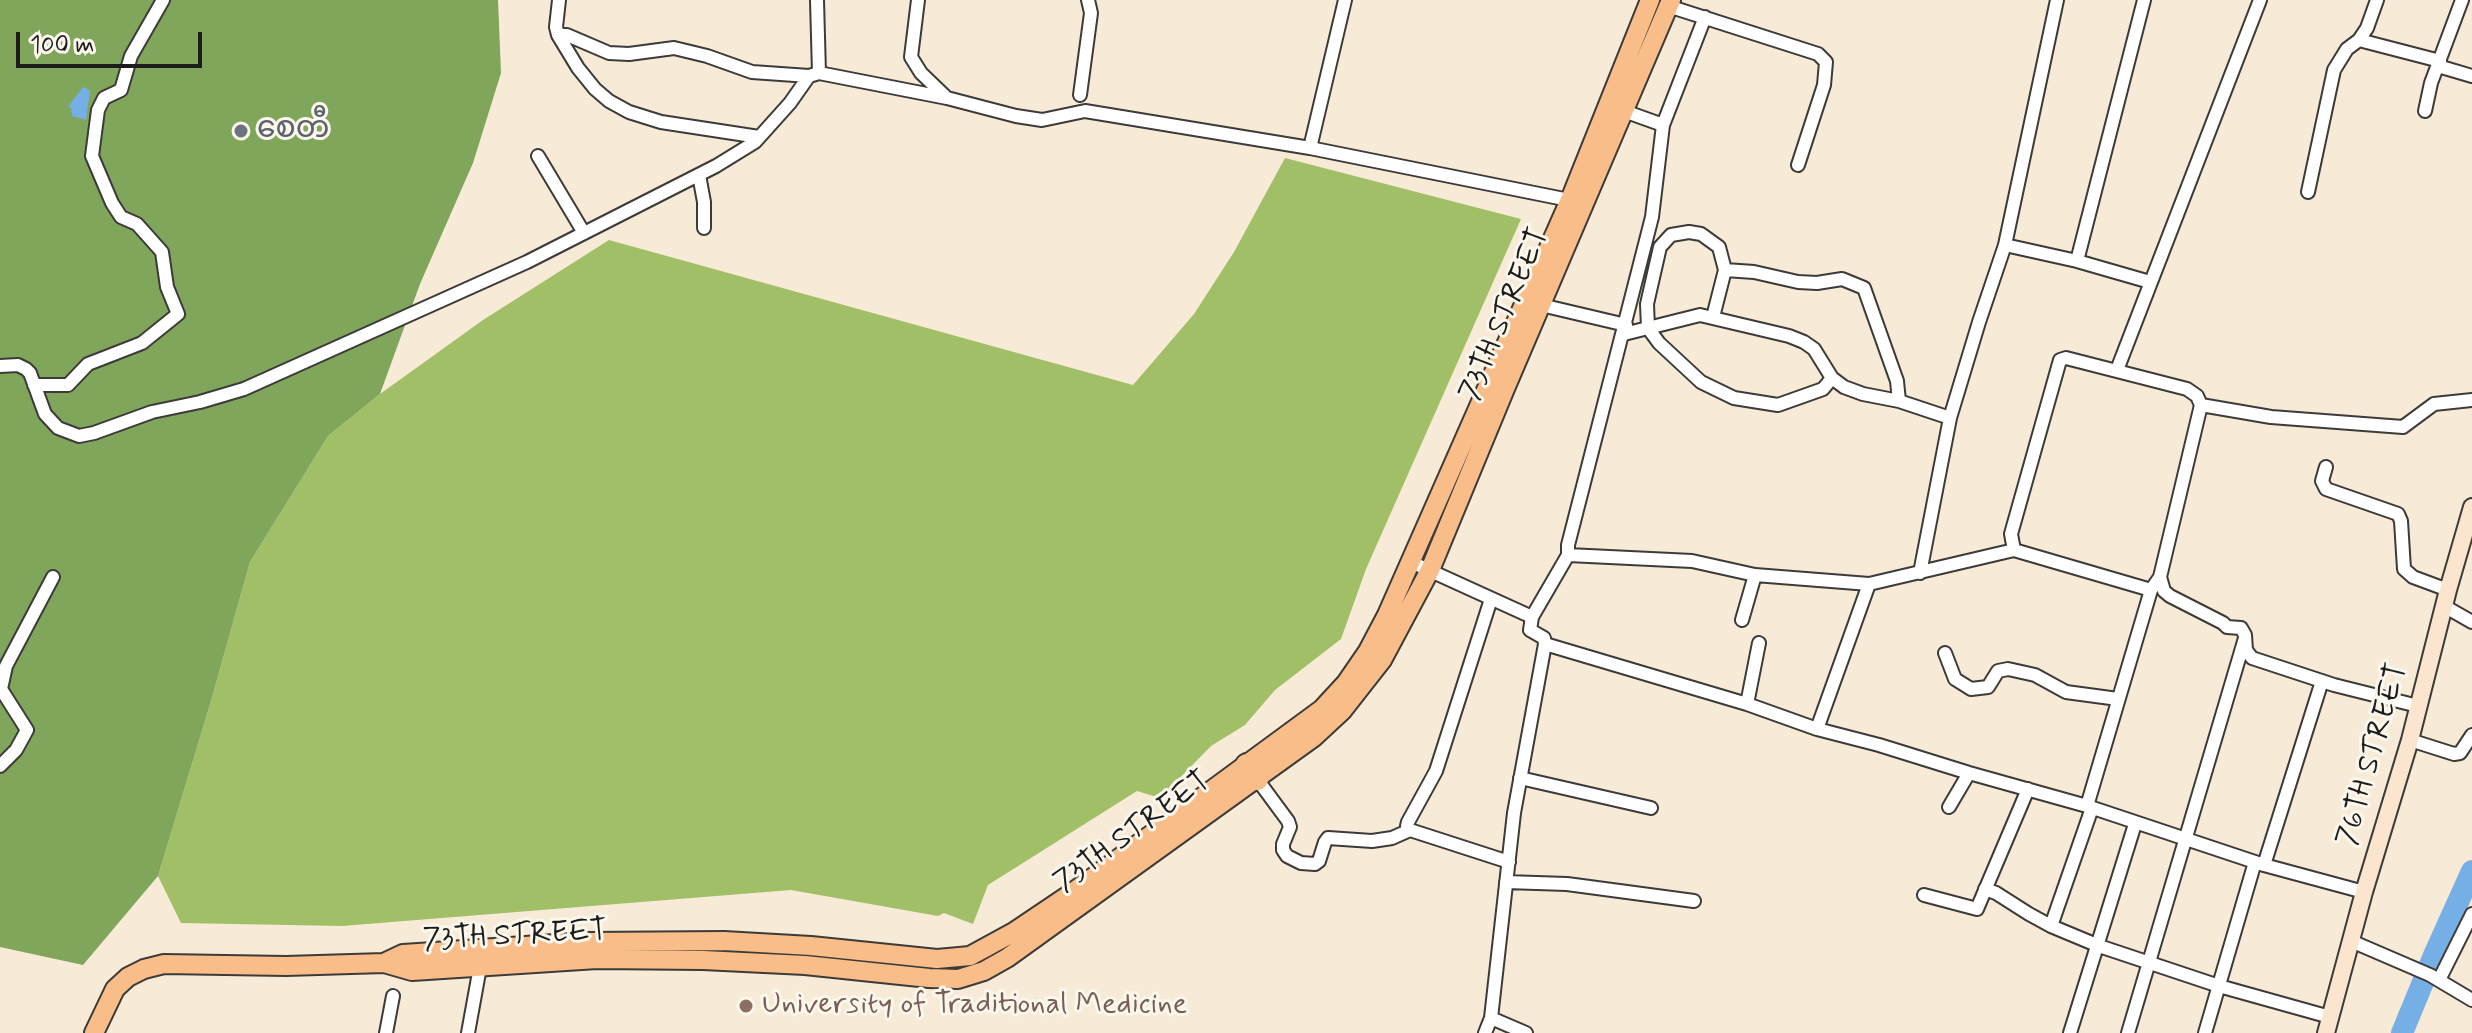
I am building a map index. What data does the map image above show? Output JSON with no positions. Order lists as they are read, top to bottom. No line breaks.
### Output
{"streets":{"main road":["73TH STREET"],"street":["76TH STREET"]},"places":["စေတီ","University of Traditional Medicine"],"scale_bar":"100 m"}
